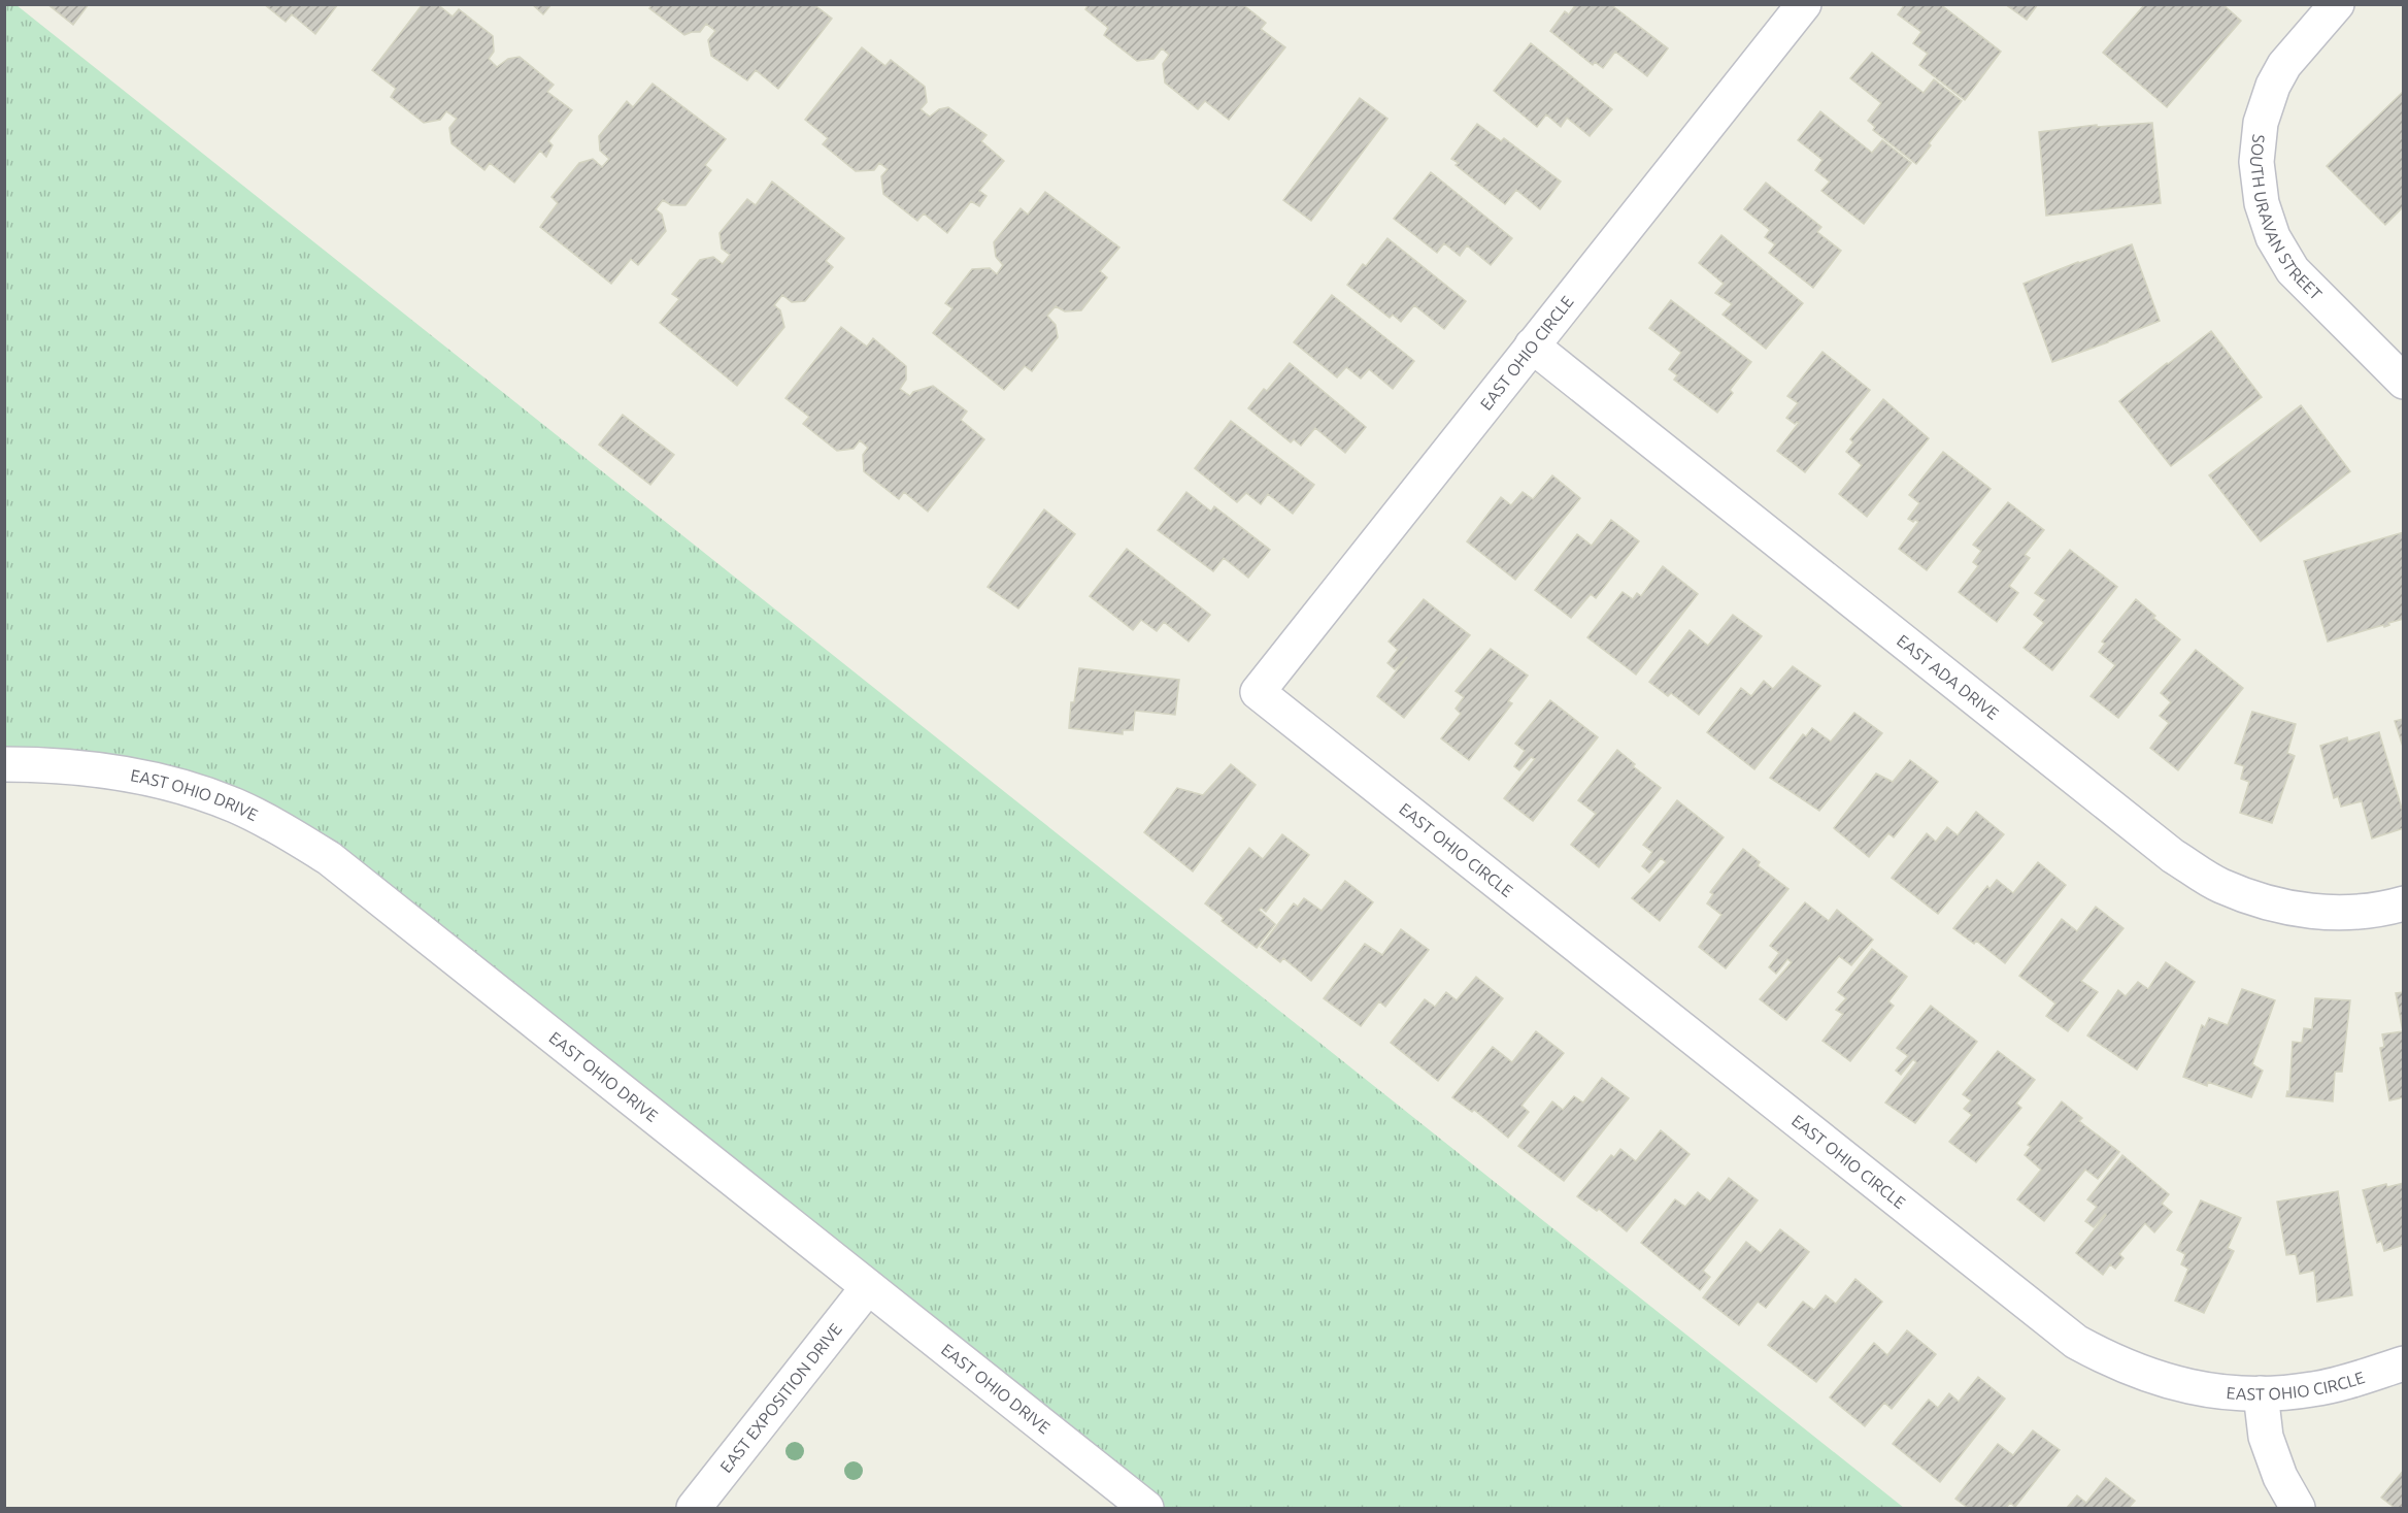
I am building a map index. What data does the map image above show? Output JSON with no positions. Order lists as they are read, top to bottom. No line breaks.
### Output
{"streets":{"street":["SOUTH URAVAN STREET","EAST OHIO CIRCLE","EAST ADA DRIVE","EAST OHIO DRIVE","EAST EXPOSITION DRIVE"]},"crossings":[["EAST OHIO CIRCLE","EAST ADA DRIVE"],["EAST OHIO DRIVE","EAST EXPOSITION DRIVE"]]}
